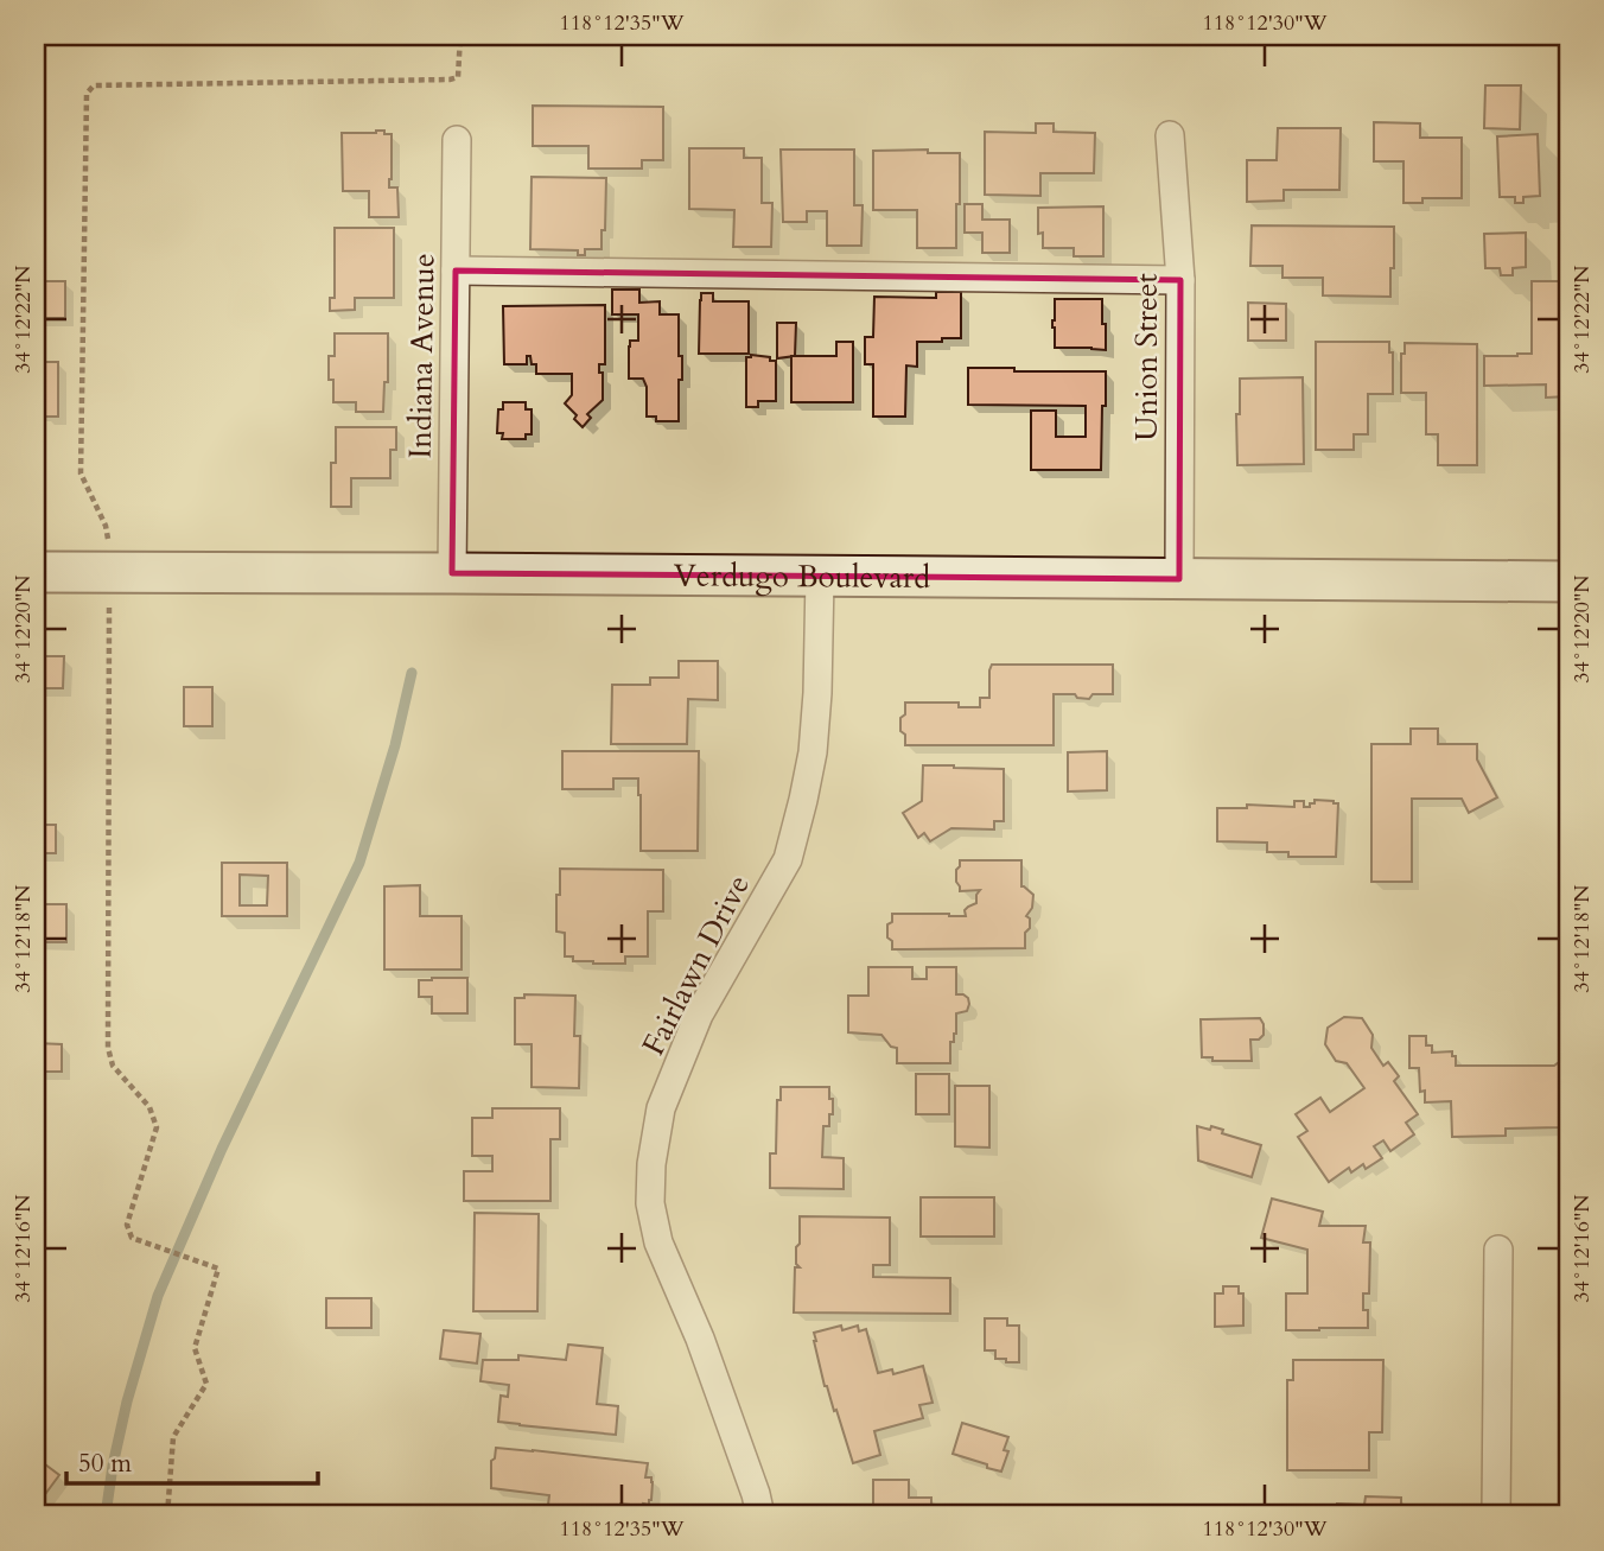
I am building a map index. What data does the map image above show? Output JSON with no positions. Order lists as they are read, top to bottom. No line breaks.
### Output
{"streets":{"main road":["Verdugo Boulevard"],"street":["Indiana Avenue","Union Street","Fairlawn Drive"]},"crossings":[["Indiana Avenue","Verdugo Boulevard"],["Union Street","Verdugo Boulevard"],["Verdugo Boulevard","Fairlawn Drive"]],"scale_bar":"50 m","coordinates":["118°12'35\"W","118°12'30\"W","34°12'22\"N","34°12'20\"N","34°12'18\"N","34°12'16\"N"]}
